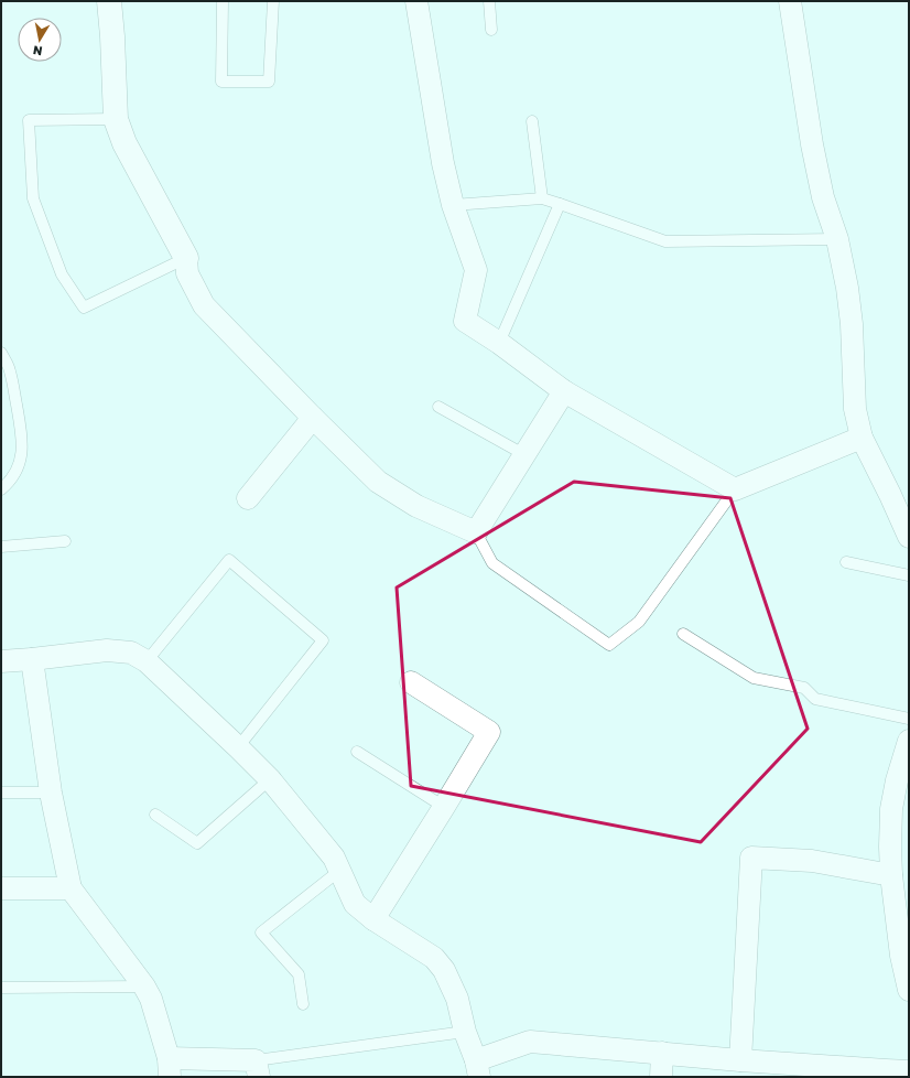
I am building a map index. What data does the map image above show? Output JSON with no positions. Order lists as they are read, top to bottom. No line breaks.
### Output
{"north":"bottom"}
